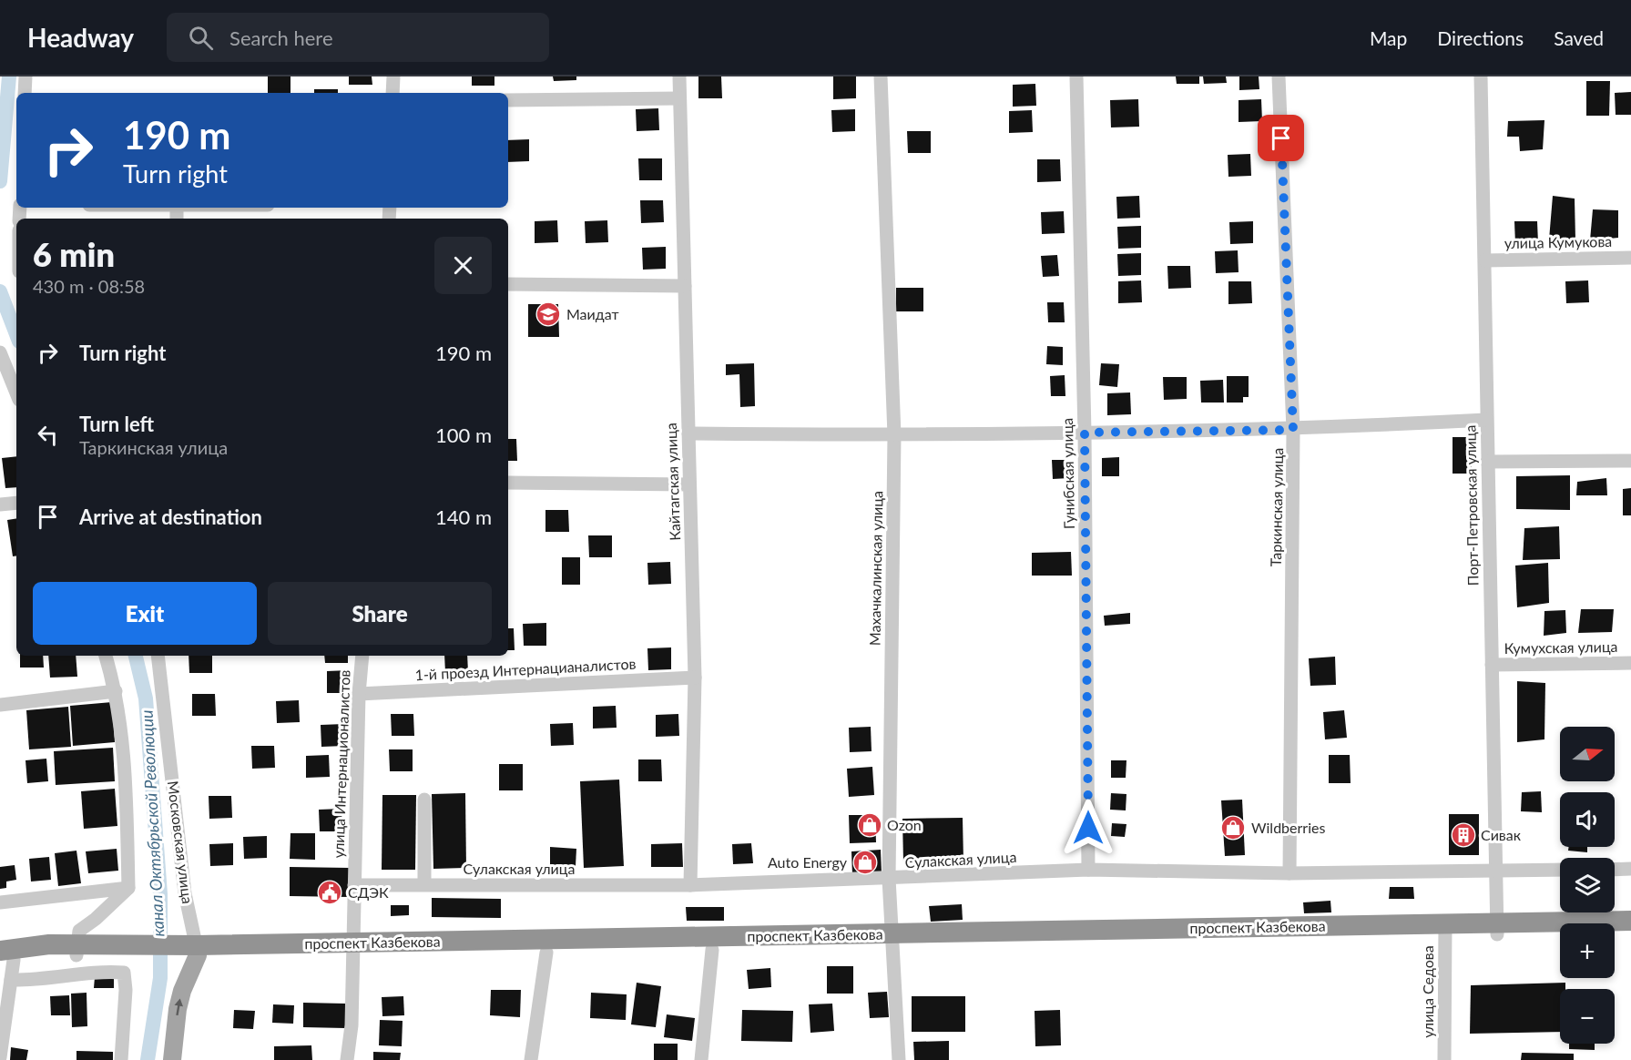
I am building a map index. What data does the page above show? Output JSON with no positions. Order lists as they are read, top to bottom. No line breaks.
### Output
{"streets":{"highway":["проспект Казбекова"],"street":["улица Кумукова","Гунибская улица","Кайтагская улица","Порт-Петровская улица","Таркинская улица","Махачкалинская улица","Кумухская улица","1-й проезд Интернацианалистов","улица Интернационалистов","Московская улица","Сулакская улица","улица Седова"]},"crossings":[["улица Кумукова","Порт-Петровская улица"],["Гунибская улица","Сулакская улица"],["Кайтагская улица","1-й проезд Интернацианалистов"],["Кайтагская улица","Сулакская улица"],["Порт-Петровская улица","Кумухская улица"],["Порт-Петровская улица","Сулакская улица"],["Порт-Петровская улица","проспект Казбекова"],["Таркинская улица","Сулакская улица"],["Махачкалинская улица","Сулакская улица"],["Махачкалинская улица","проспект Казбекова"],["1-й проезд Интернацианалистов","улица Интернационалистов"],["улица Интернационалистов","Сулакская улица"],["улица Интернационалистов","проспект Казбекова"],["Московская улица","проспект Казбекова"],["проспект Казбекова","улица Седова"]],"water":["канал Октябрьской Революции"],"places":{"school or university":["Маидат"],"shop":["Ozon","Wildberries","Auto Energy"],"building":["Сивак"],"public building":["СДЭК"]},"north":"right","page":{"header":"Headway","search":"Search here","nav":["Map","Directions","Saved"],"turn":["190 m","Turn right"],"heading":["6 min","430 m · 08:58"],"list":[{"name":"Turn right","value":"190 m"},{"name":"Turn left","note":"Таркинская улица","value":"100 m"},{"name":"Arrive at destination","value":"140 m"}],"buttons":["Exit","Share"],"map_buttons":["+","−"]}}
